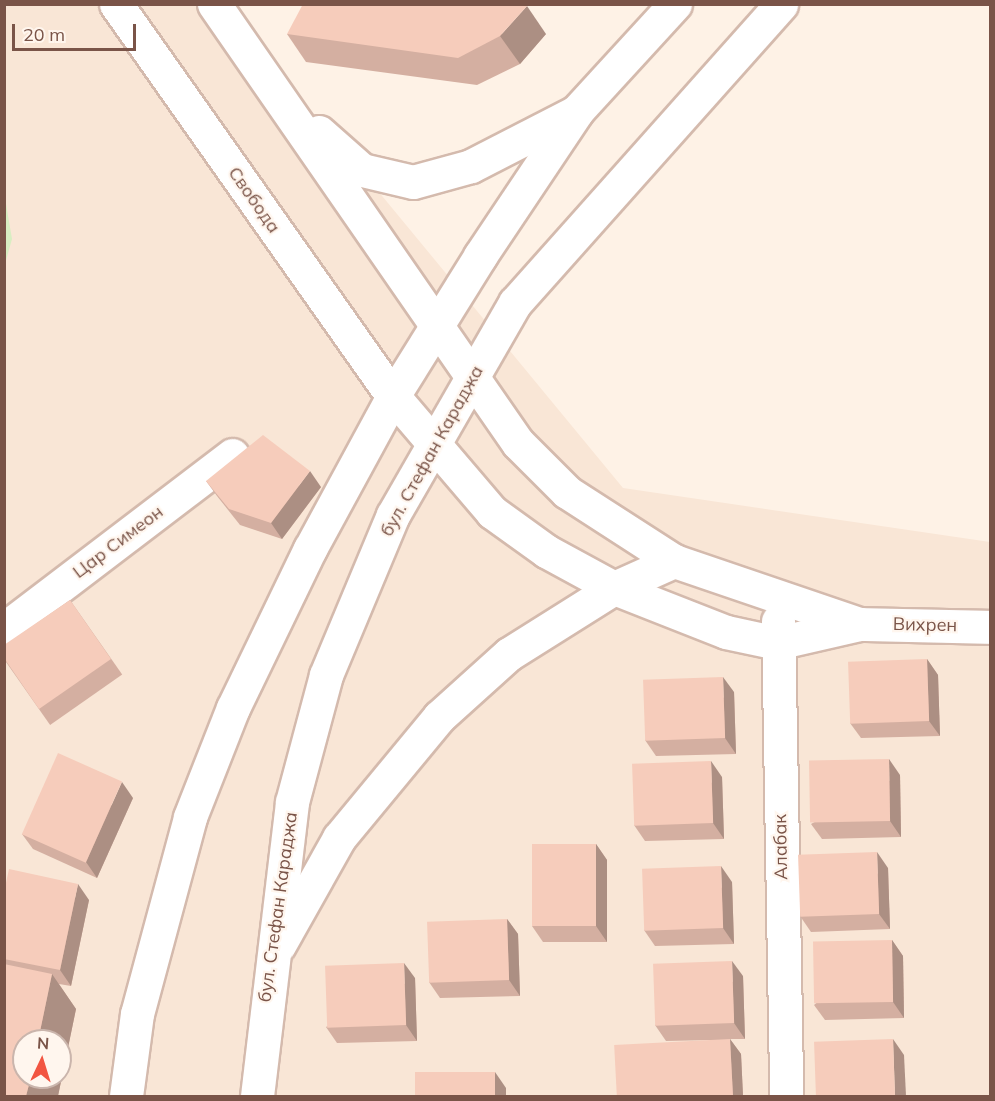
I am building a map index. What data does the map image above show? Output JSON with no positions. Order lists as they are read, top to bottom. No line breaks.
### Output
{"streets":{"street":["Свобода","бул. Стефан Караджа","Цар Симеон","Вихрен","Алабак"]},"crossings":[["Свобода","бул. Стефан Караджа"],["Свобода","Алабак"]],"scale_bar":"20 m","north":"top"}
